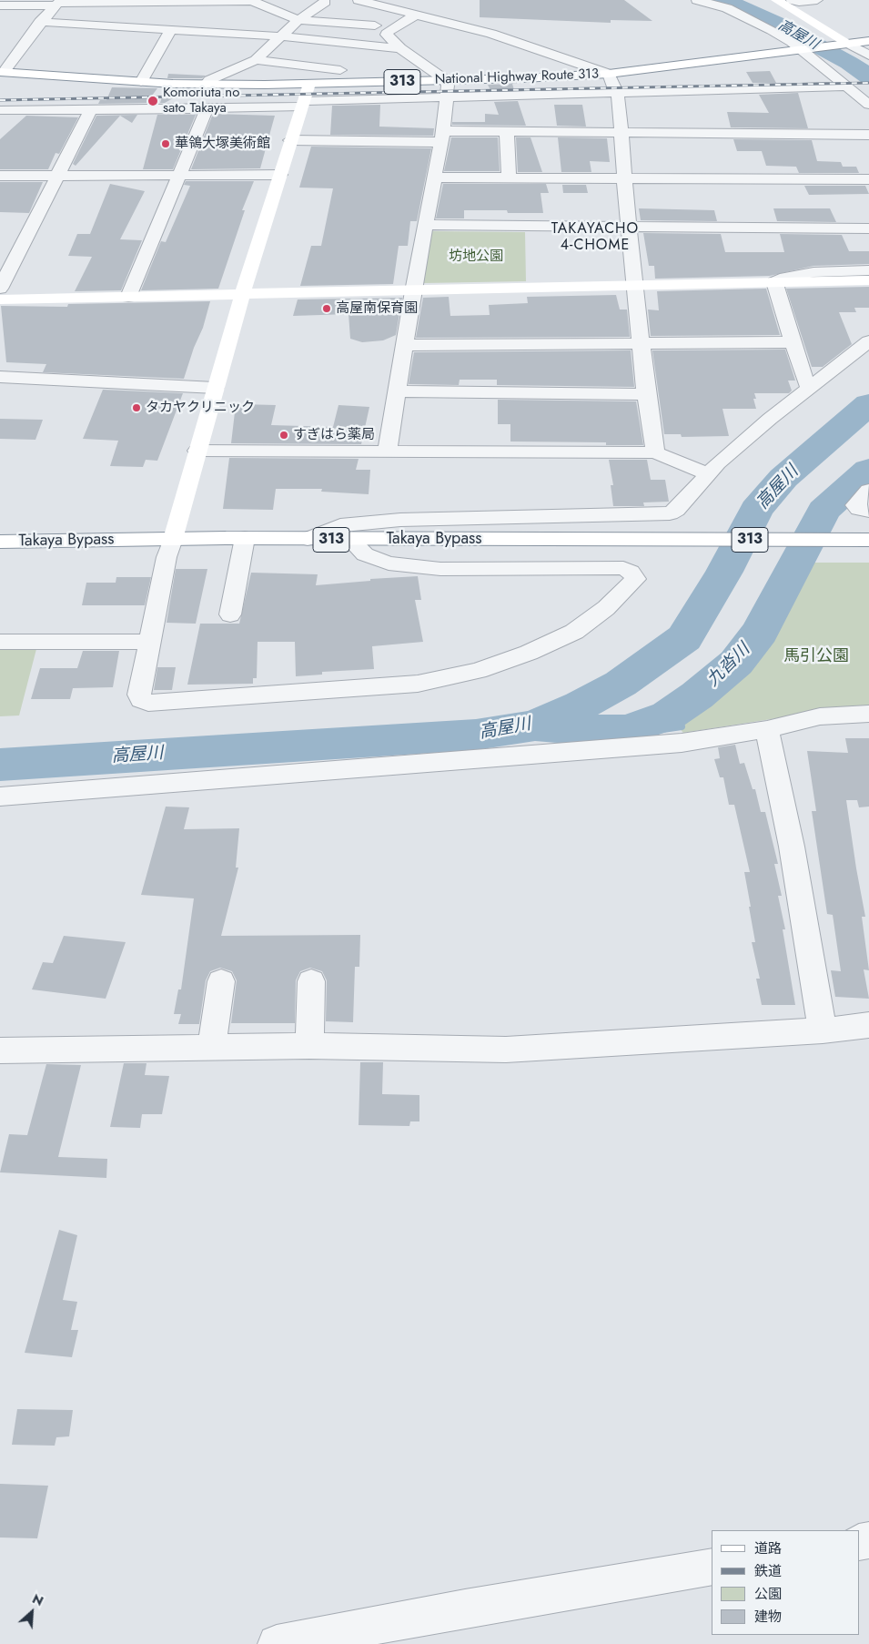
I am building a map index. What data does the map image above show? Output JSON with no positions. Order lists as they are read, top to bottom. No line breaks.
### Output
{"streets":{"main road":["National Highway Route 313","313","Takaya Bypass"]},"districts":["TAKAYACHO 4-CHOME"],"water":["高屋川","九沓川"],"parks":["坊地公園","馬引公園"],"places":["Komoriuta no sato Takaya","華鴒大塚美術館","高屋南保育園","タカヤクリニック","すぎはら薬局"],"legend":["道路","鉄道","公園","建物"],"north":"top right"}
